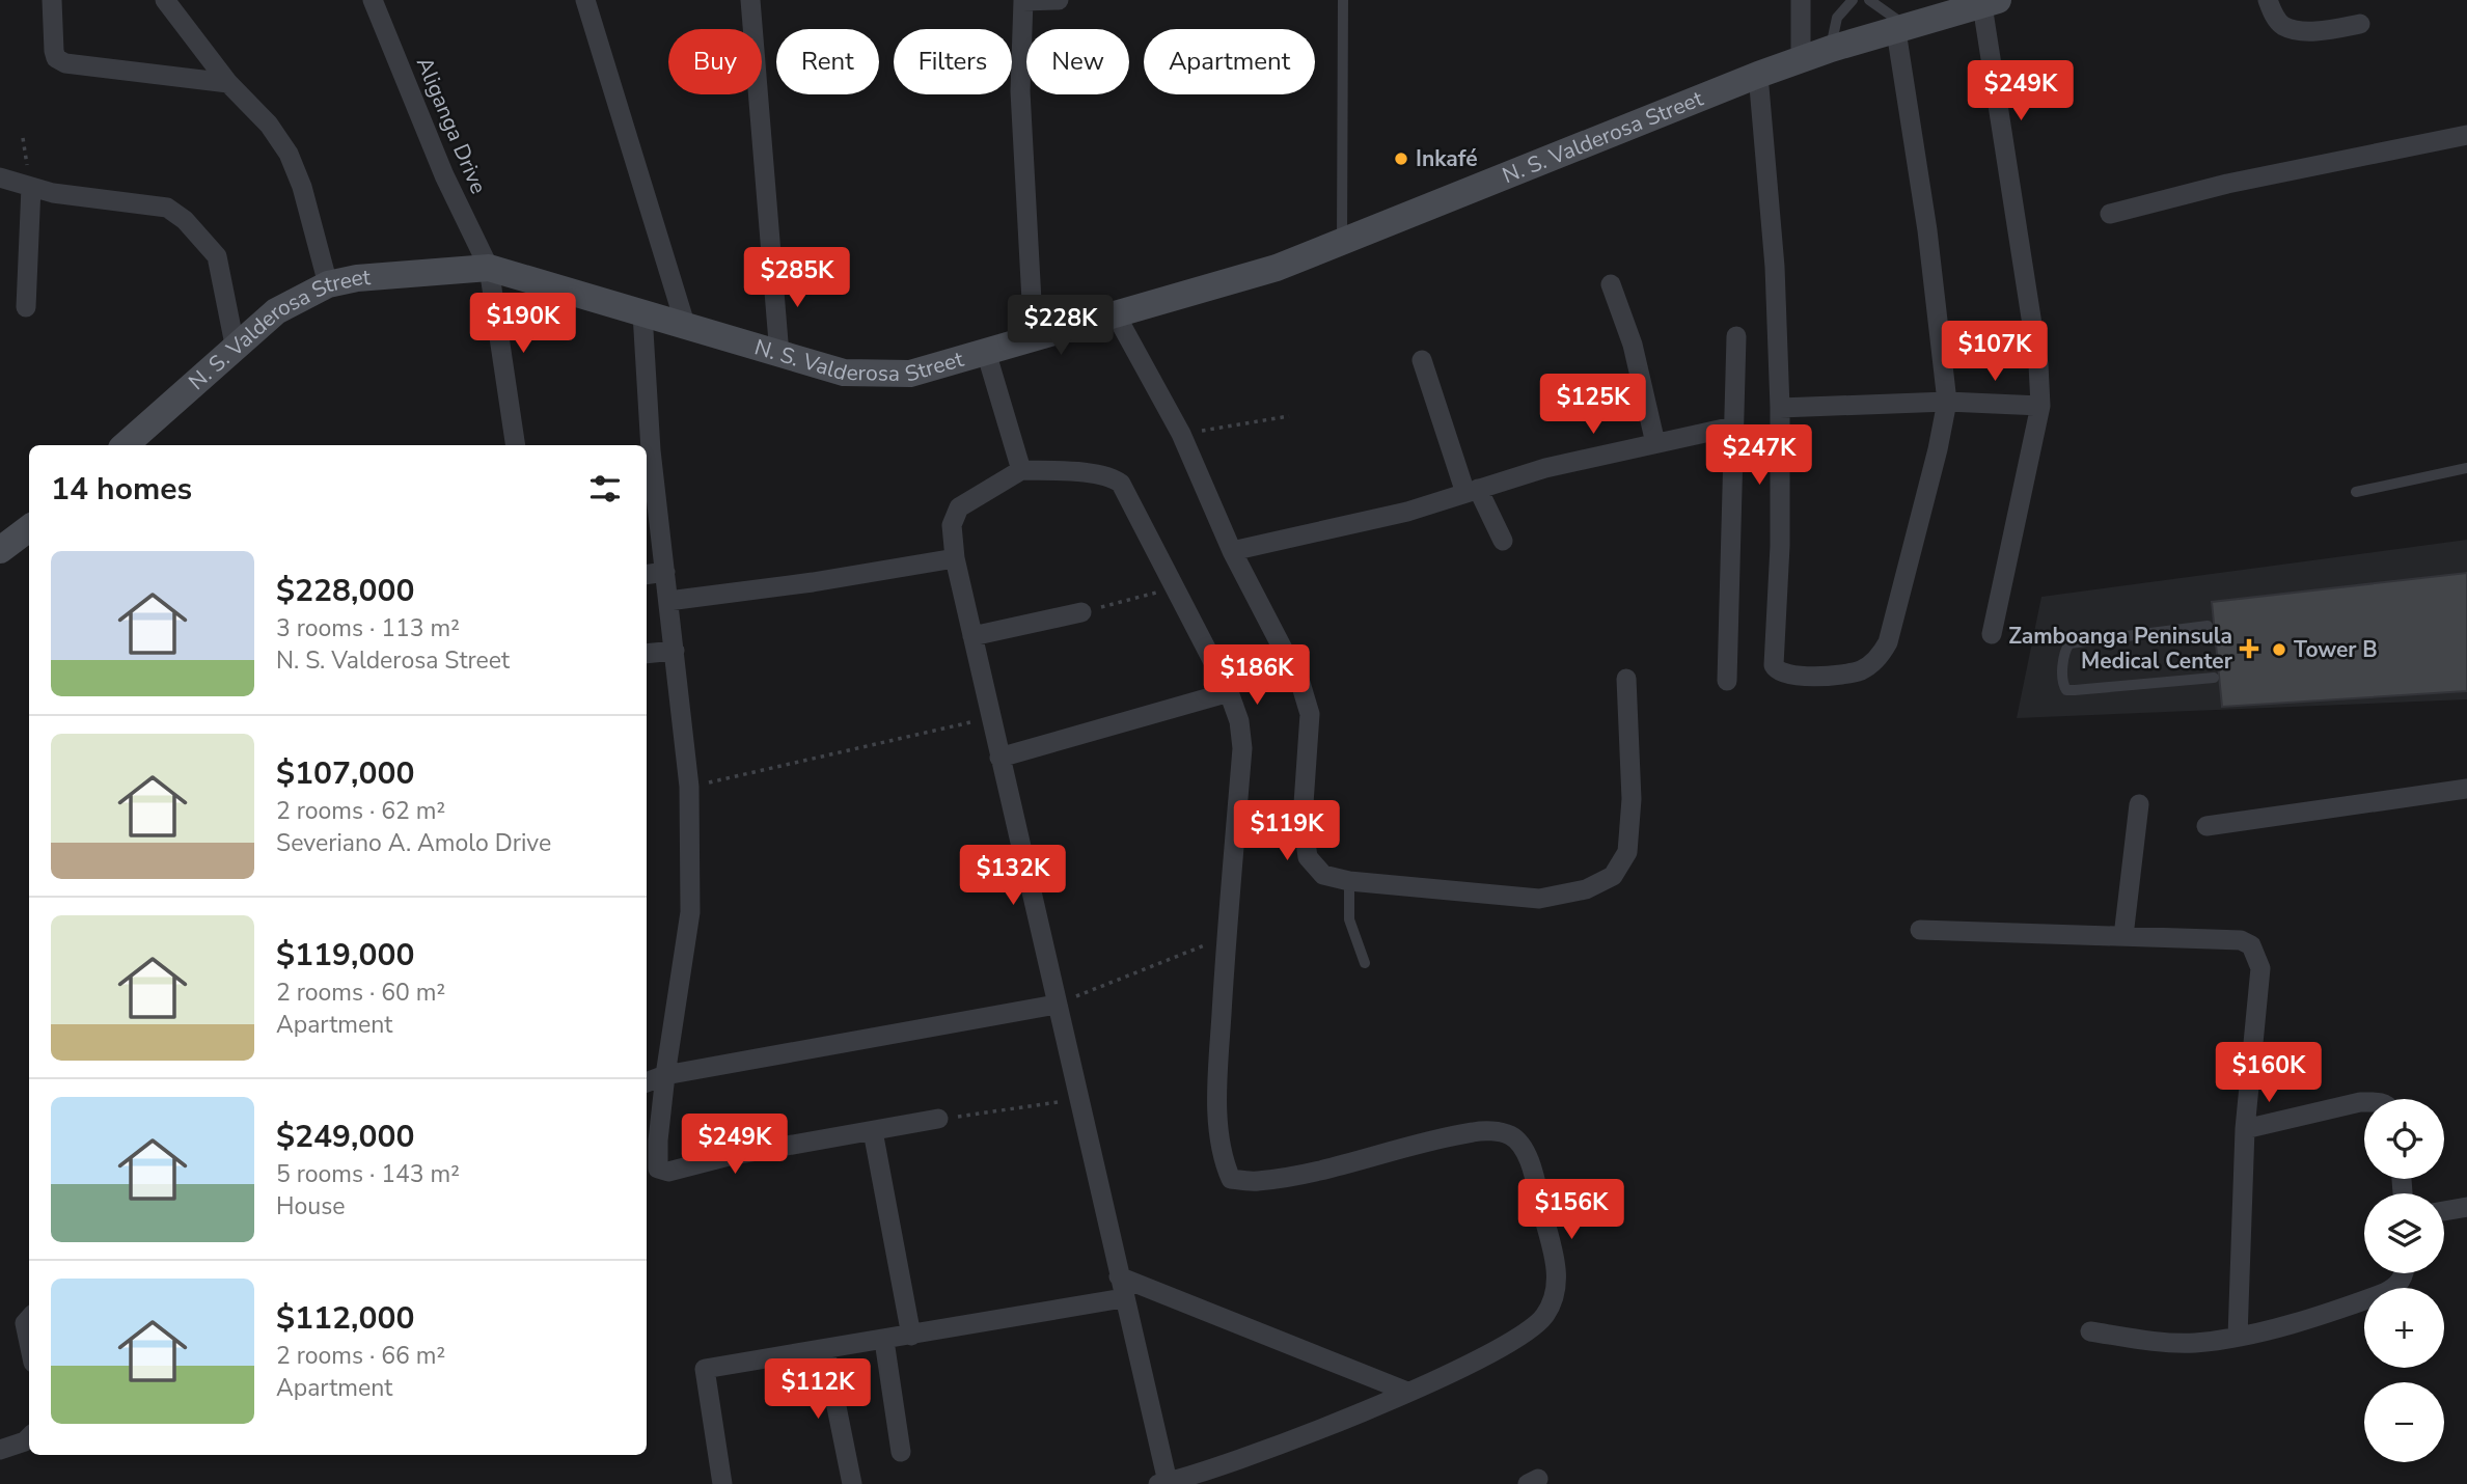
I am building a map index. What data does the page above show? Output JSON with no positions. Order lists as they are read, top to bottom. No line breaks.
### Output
{"streets":{"main road":["N. S. Valderosa Street"],"street":["Aliganga Drive"]},"crossings":[["Aliganga Drive","N. S. Valderosa Street"]],"places":{"other":["Inkafé","Tower B"],"health":["Zamboanga Peninsula Medical Center"]},"page":{"chip":["Buy","Rent","Filters","New","Apartment"],"price":["$249K","$285K","$190K","$228K","$107K","$125K","$247K","$186K","$119K","$132K","$160K","$249K","$156K","$112K"],"heading":"14 homes","list":[{"name":"$228,000","note":"3 rooms · 113 m² · N. S. Valderosa Street"},{"name":"$107,000","note":"2 rooms · 62 m² · Severiano A. Amolo Drive"},{"name":"$119,000","note":"2 rooms · 60 m² · Apartment"},{"name":"$249,000","note":"5 rooms · 143 m² · House"},{"name":"$112,000","note":"2 rooms · 66 m² · Apartment"}],"map_buttons":["+","−"]}}
